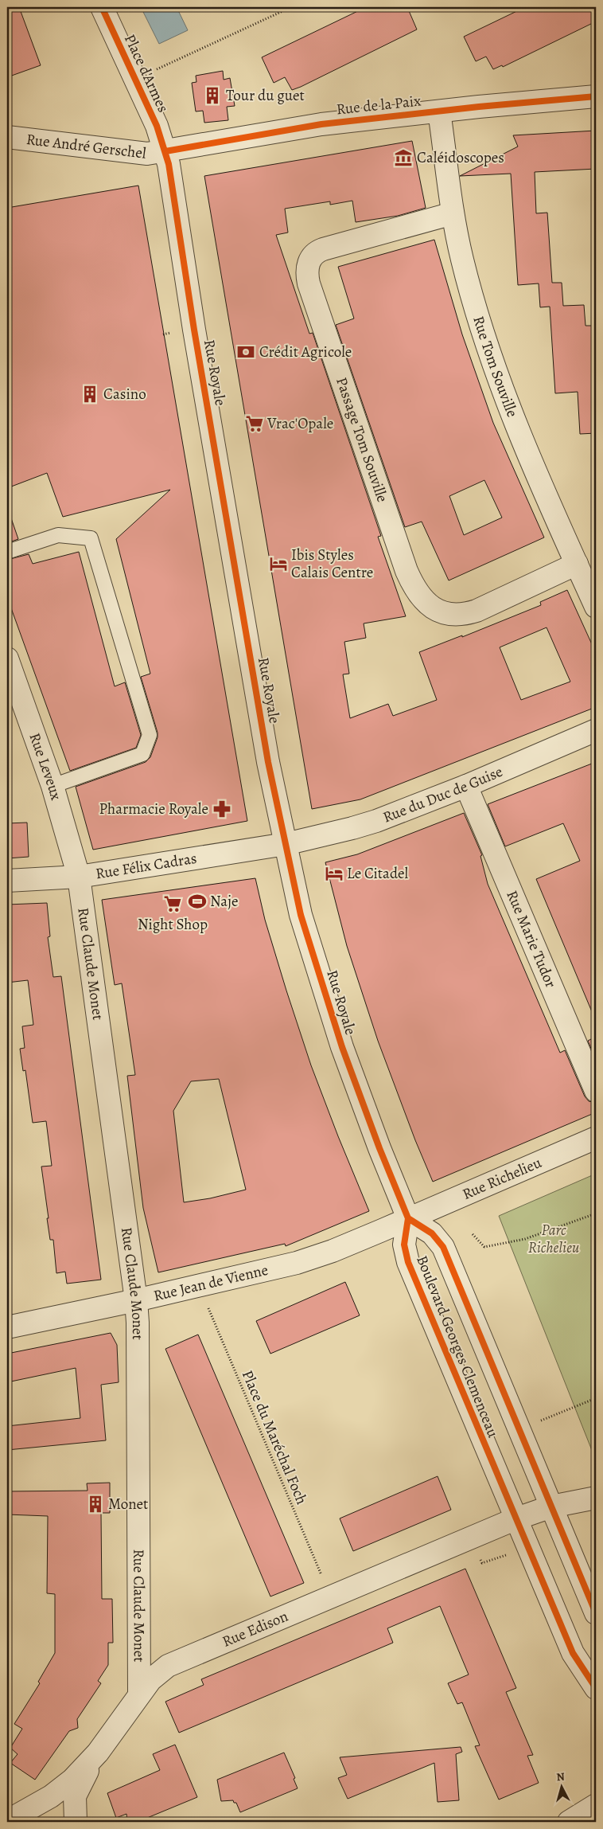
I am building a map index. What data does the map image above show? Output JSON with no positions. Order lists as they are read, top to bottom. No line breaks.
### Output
{"streets":{"street":["Place d'Armes","Rue de la Paix","Rue André Gerschel","Rue Tom Souville","Rue Royale","Passage Tom Souville","Rue Leveux","Rue du Duc de Guise","Rue Félix Cadras","Rue Marie Tudor","Rue Claude Monet","Rue Richelieu","Rue Jean de Vienne","Boulevard Georges Clemenceau","Rue Edison"],"path":["Place du Maréchal Foch"]},"crossings":[["Place d'Armes","Rue de la Paix"],["Place d'Armes","Rue André Gerschel"],["Place d'Armes","Rue Royale"],["Rue de la Paix","Rue André Gerschel"],["Rue de la Paix","Rue Tom Souville"],["Rue de la Paix","Rue Royale"],["Rue André Gerschel","Rue Royale"],["Rue Tom Souville","Passage Tom Souville"],["Rue Royale","Rue du Duc de Guise"],["Rue Royale","Rue Félix Cadras"],["Rue Royale","Rue Richelieu"],["Rue Royale","Rue Jean de Vienne"],["Rue Royale","Boulevard Georges Clemenceau"],["Rue Leveux","Rue Félix Cadras"],["Rue Leveux","Rue Claude Monet"],["Rue du Duc de Guise","Rue Félix Cadras"],["Rue du Duc de Guise","Rue Marie Tudor"],["Rue Félix Cadras","Rue Claude Monet"],["Rue Claude Monet","Rue Jean de Vienne"],["Rue Claude Monet","Rue Edison"],["Rue Richelieu","Rue Jean de Vienne"],["Rue Richelieu","Boulevard Georges Clemenceau"],["Rue Jean de Vienne","Boulevard Georges Clemenceau"],["Rue Jean de Vienne","Place du Maréchal Foch"],["Boulevard Georges Clemenceau","Rue Edison"],["Place du Maréchal Foch","Rue Edison"]],"parks":["Parc Richelieu"],"places":{"building":["Tour du guet","Casino","Monet"],"museum":["Caléidoscopes"],"bank":["Crédit Agricole"],"supermarket":["Vrac'Opale","Night Shop"],"hotel":["Ibis Styles Calais Centre","Le Citadel"],"pharmacy":["Pharmacie Royale"],"sports":["Naje"]},"north":"top"}
